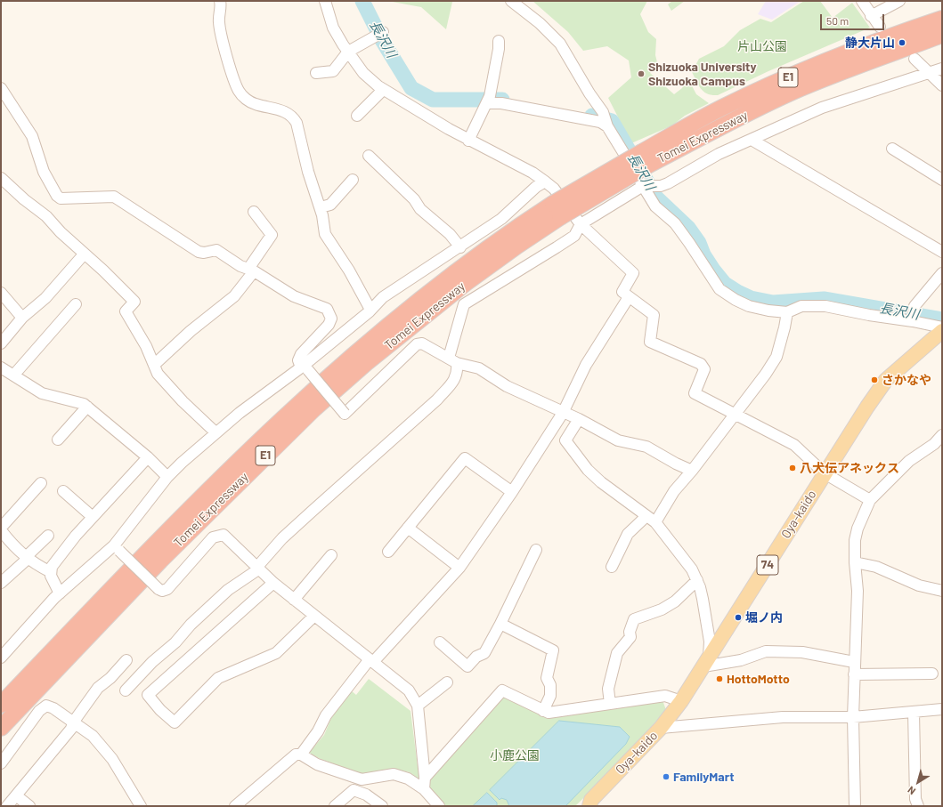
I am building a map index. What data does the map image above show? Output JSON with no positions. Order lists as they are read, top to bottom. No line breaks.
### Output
{"streets":{"highway":["E1","Tomei Expressway"],"main road":["Oya-kaido","74"]},"water":["長沢川"],"parks":["片山公園","小鹿公園"],"places":["静大片山","Shizuoka University Shizuoka Campus","さかなや","八犬伝アネックス","堀ノ内","HottoMotto","FamilyMart"],"scale_bar":"50 m","north":"bottom left"}
